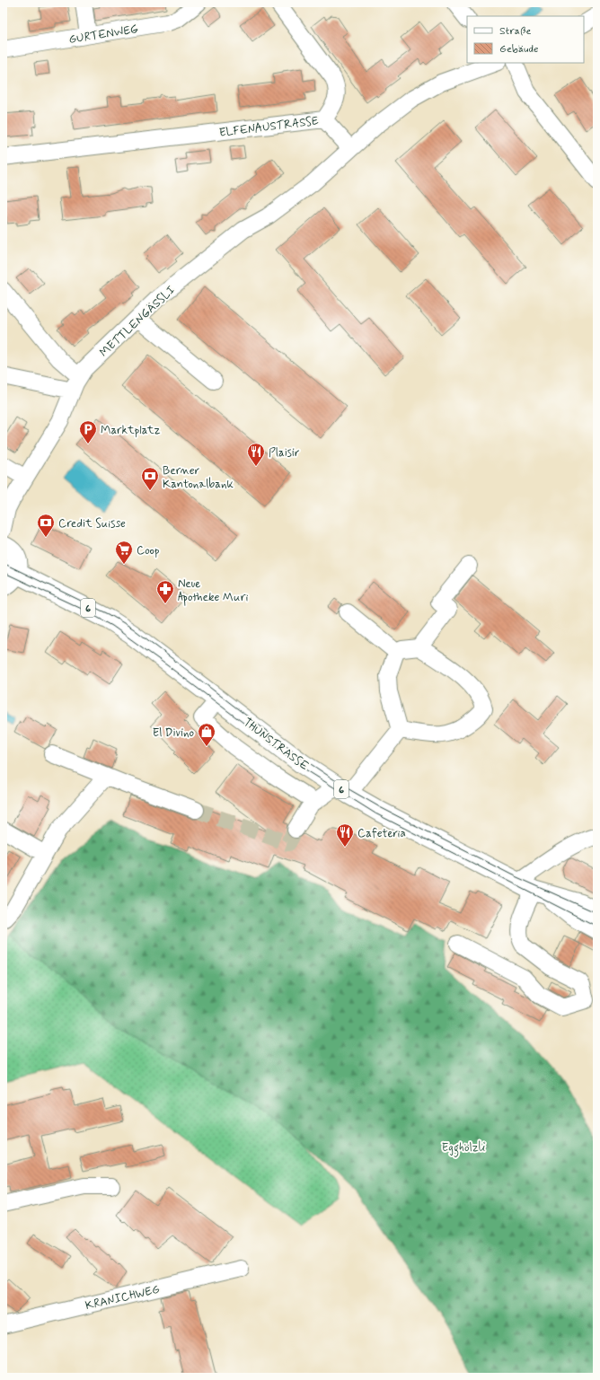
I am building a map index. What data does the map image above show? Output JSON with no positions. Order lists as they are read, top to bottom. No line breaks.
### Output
{"streets":{"main road":["6","THUNSTRASSE"],"street":["GURTENWEG","ELFENAUSTRASSE","METTLENGÄSSLI","KRANICHWEG"]},"crossings":[["ELFENAUSTRASSE","METTLENGÄSSLI"]],"parks":["Egghölzli"],"places":{"parking":["Marktplatz"],"restaurant":["Plaisir","Cafeteria"],"bank":["Berner Kantonalbank","Credit Suisse"],"supermarket":["Coop"],"pharmacy":["Neue Apotheke Muri"],"shop":["El Divino"]},"legend":["Straße","Gebäude"]}
